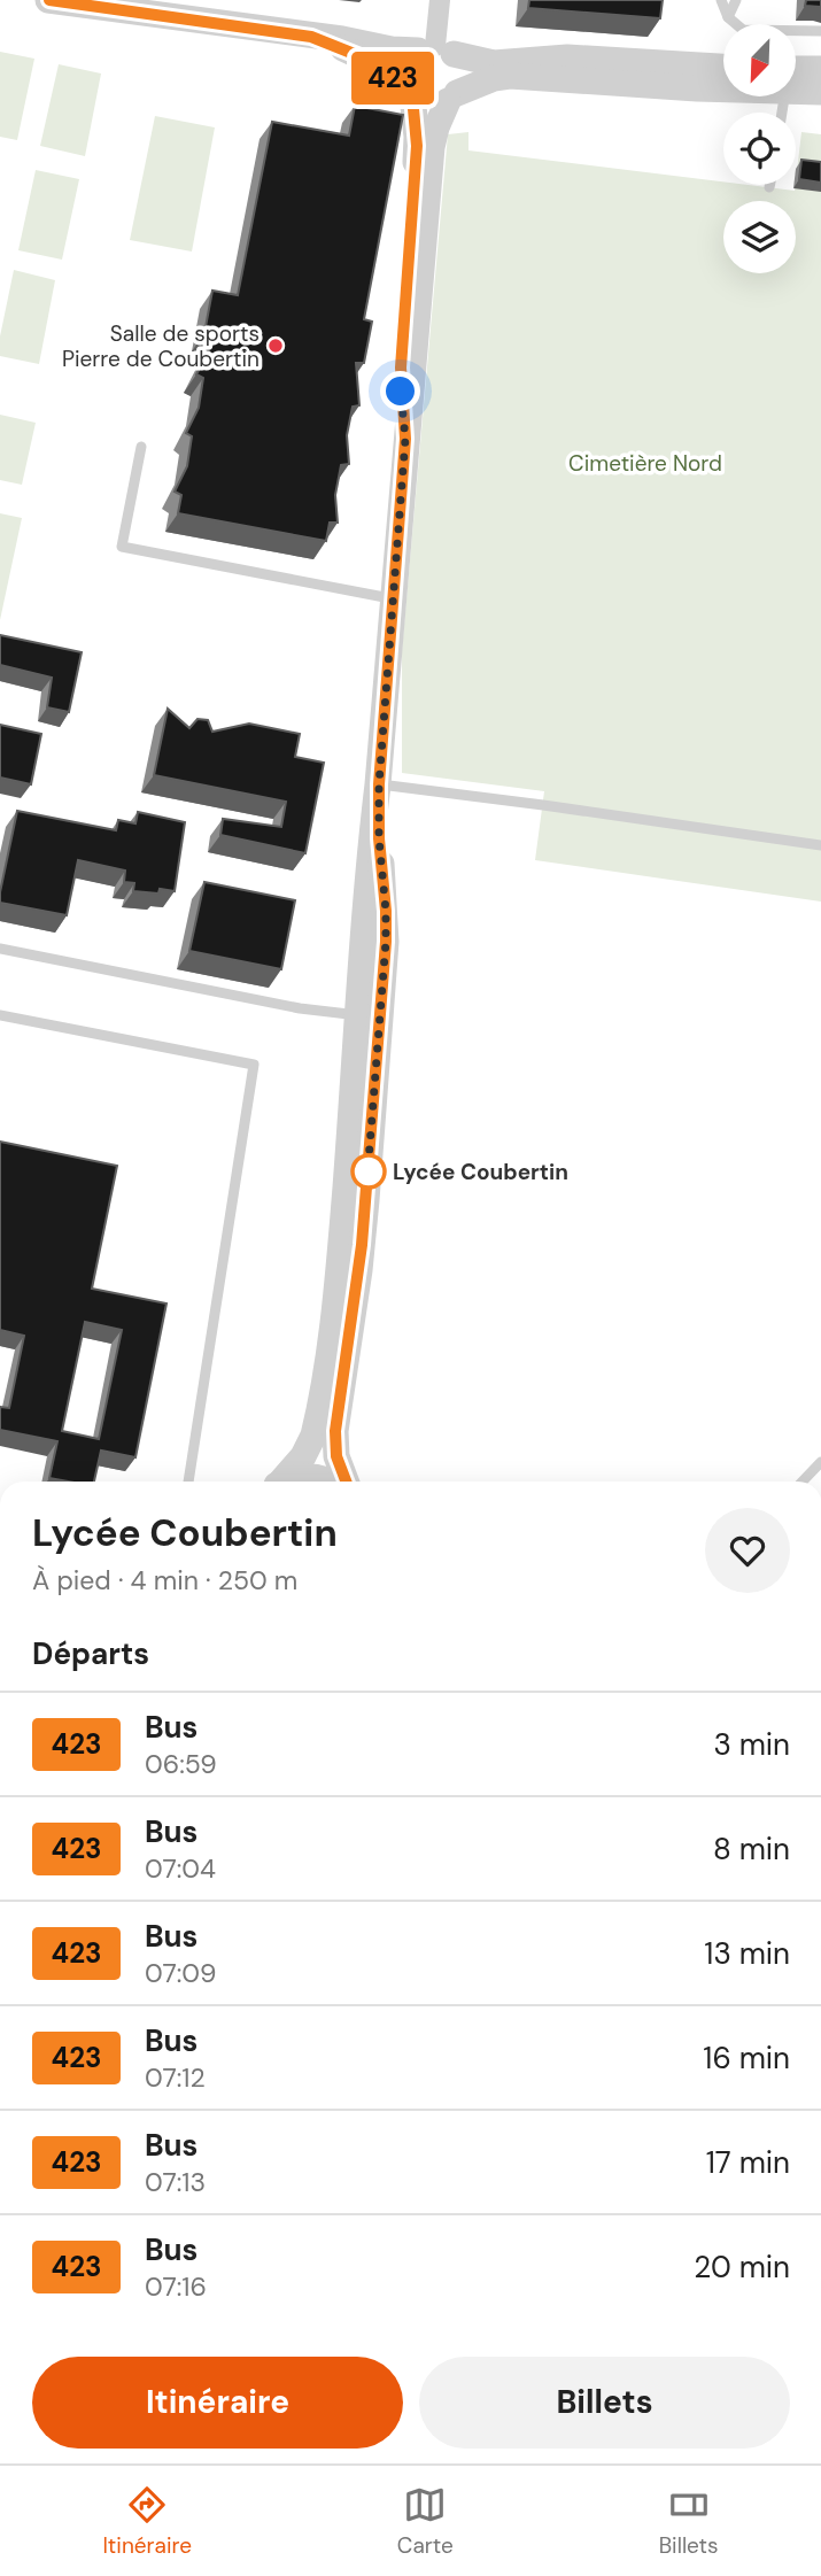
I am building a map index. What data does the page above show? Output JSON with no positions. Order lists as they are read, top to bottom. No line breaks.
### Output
{"parks":["Cimetière Nord"],"places":["Salle de sports Pierre de Coubertin","Lycée Coubertin"],"lines":["bus line 423"],"north":"bottom left","page":{"on_map":"423","heading":[["Lycée Coubertin","À pied · 4 min · 250 m"],"Départs"],"list":[{"mark":"423","name":"Bus","note":"06:59","value":"3 min"},{"mark":"423","name":"Bus","note":"07:04","value":"8 min"},{"mark":"423","name":"Bus","note":"07:09","value":"13 min"},{"mark":"423","name":"Bus","note":"07:12","value":"16 min"},{"mark":"423","name":"Bus","note":"07:13","value":"17 min"},{"mark":"423","name":"Bus","note":"07:16","value":"20 min"}],"buttons":["Itinéraire","Billets"],"tabs":["Itinéraire","Carte","Billets"]}}
